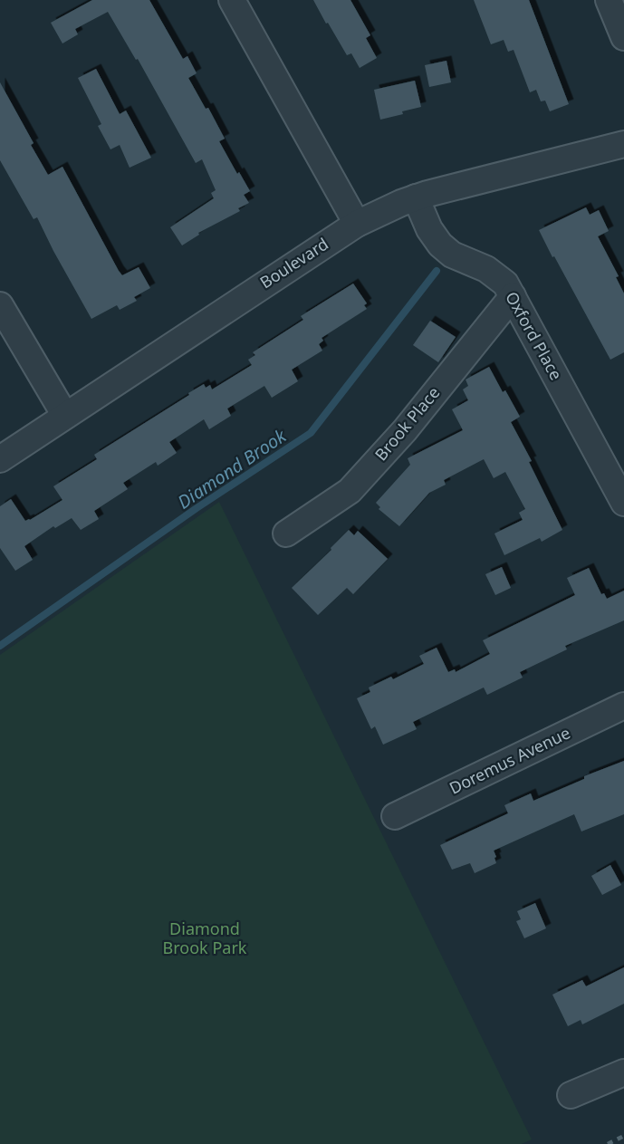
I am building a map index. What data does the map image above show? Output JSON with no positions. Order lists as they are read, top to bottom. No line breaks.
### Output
{"streets":{"street":["Boulevard","Oxford Place","Brook Place","Doremus Avenue"]},"crossings":[["Boulevard","Oxford Place"],["Oxford Place","Brook Place"]],"water":["Diamond Brook"],"parks":["Diamond Brook Park"]}
